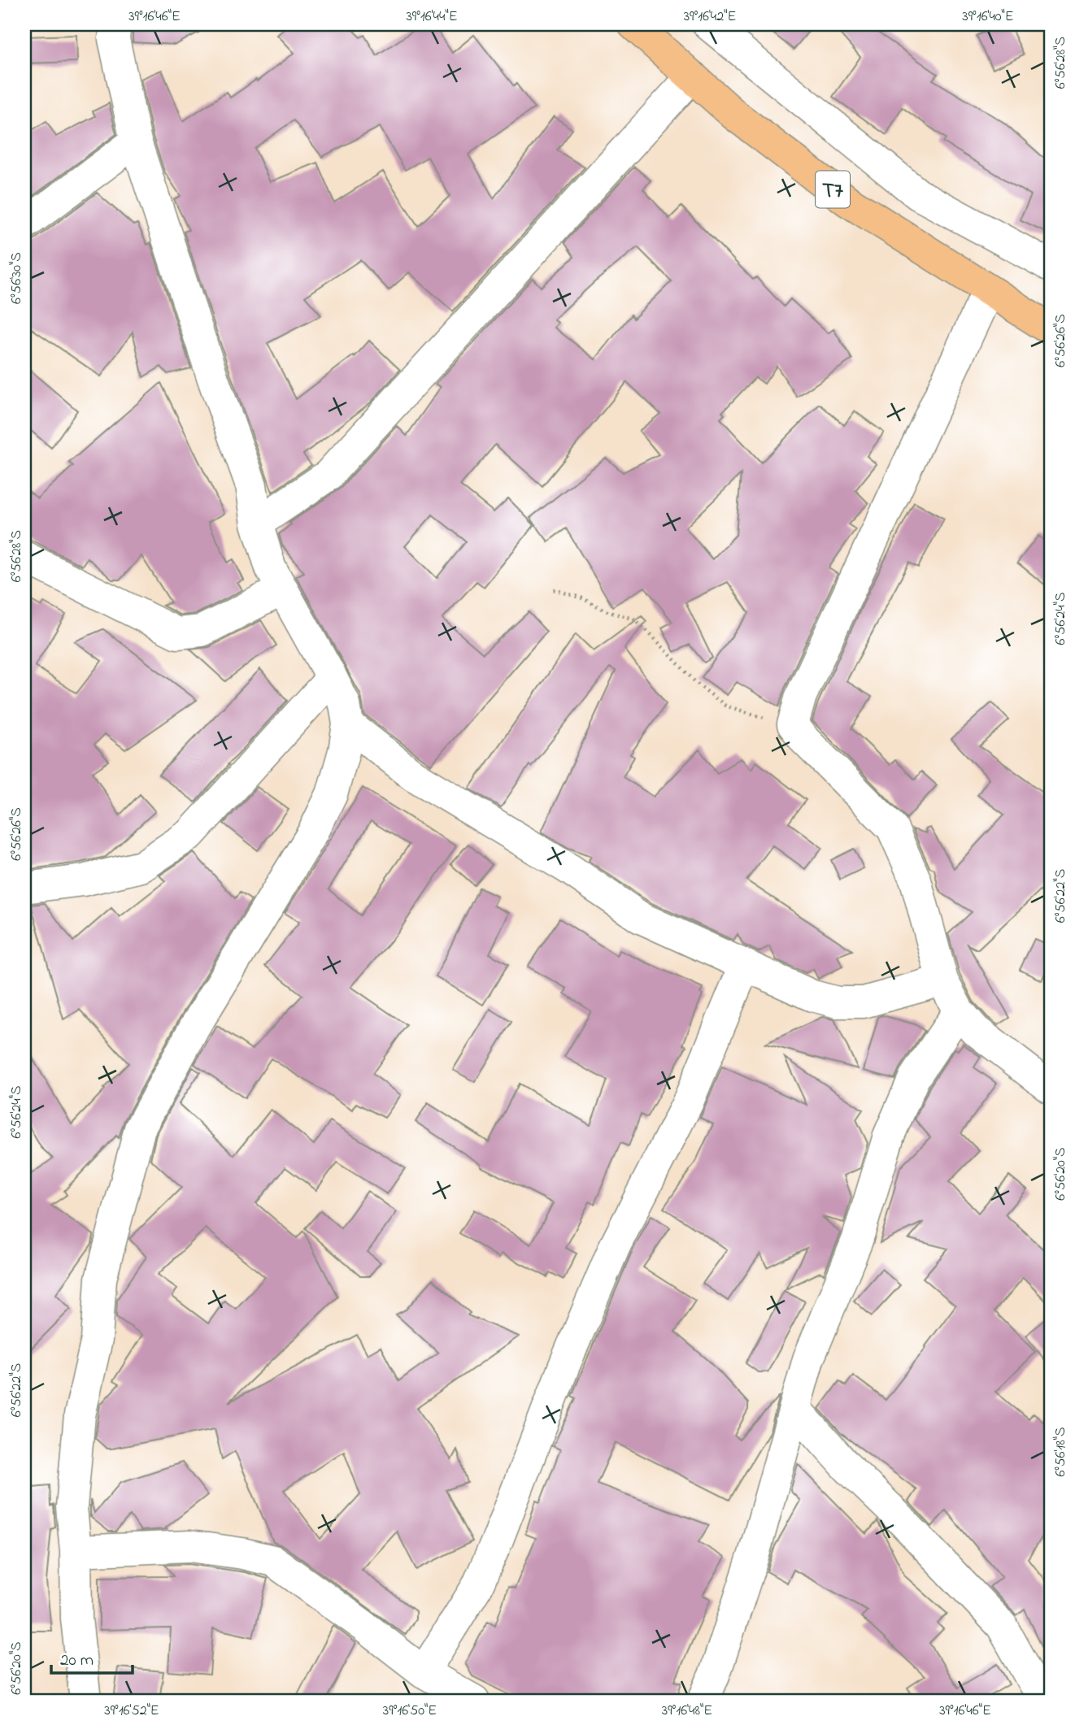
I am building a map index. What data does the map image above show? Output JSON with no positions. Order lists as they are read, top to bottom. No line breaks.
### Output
{"streets":{"highway":["T7"]},"scale_bar":"20 m","coordinates":["39°16'46\"E","39°16'44\"E","39°16'42\"E","39°16'40\"E","6°56'28\"S","6°56'30\"S","6°56'26\"S","6°56'24\"S","6°56'22\"S","6°56'20\"S","6°56'18\"S","39°16'52\"E","39°16'50\"E","39°16'48\"E"]}
